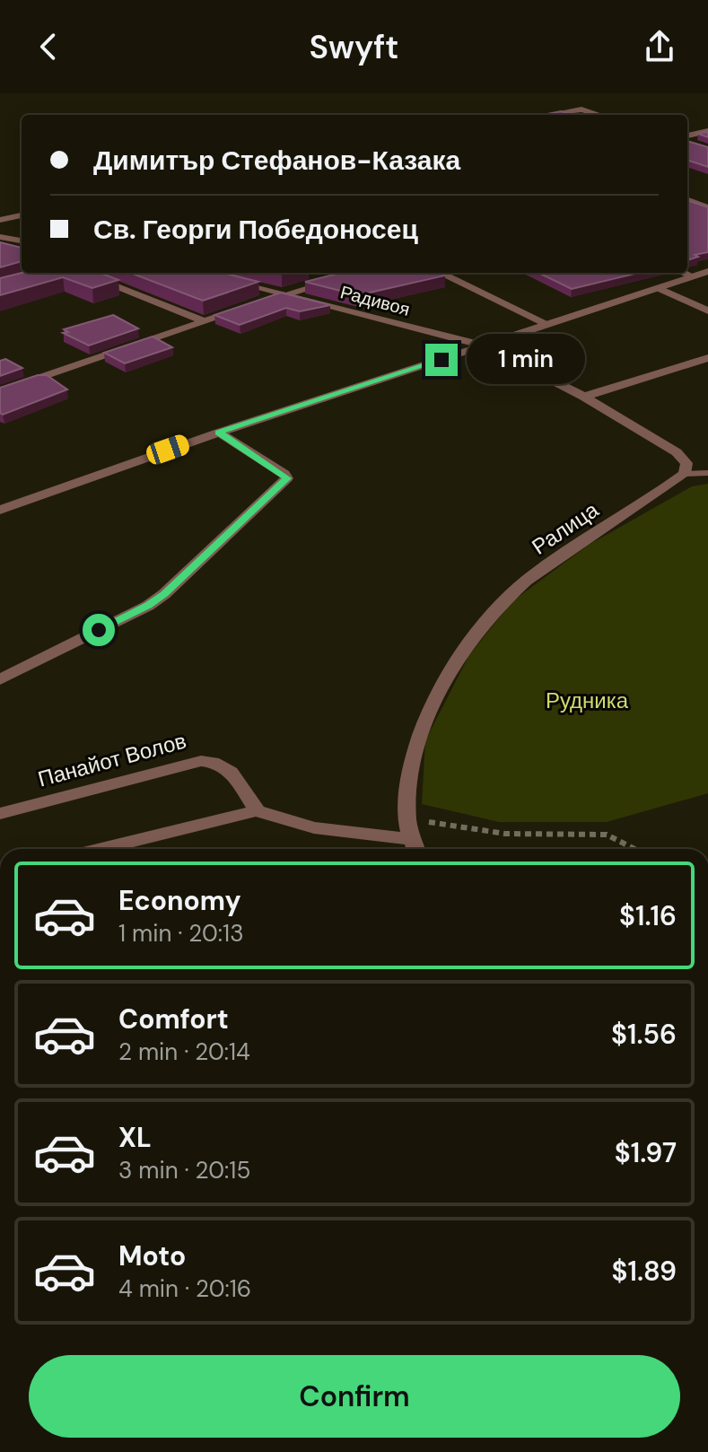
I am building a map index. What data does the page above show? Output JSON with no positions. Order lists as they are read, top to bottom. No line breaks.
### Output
{"streets":{"street":["Радивоя","Ралица","Панайот Волов"]},"parks":["Рудника"],"page":{"header":"Swyft","banner":["Димитър Стефанов-Казака","Св. Георги Победоносец"],"bubble":"1 min","list":[{"name":"Economy","note":"1 min · 20:13","value":"$1.16"},{"name":"Comfort","note":"2 min · 20:14","value":"$1.56"},{"name":"XL","note":"3 min · 20:15","value":"$1.97"},{"name":"Moto","note":"4 min · 20:16","value":"$1.89"}],"buttons":"Confirm"}}
